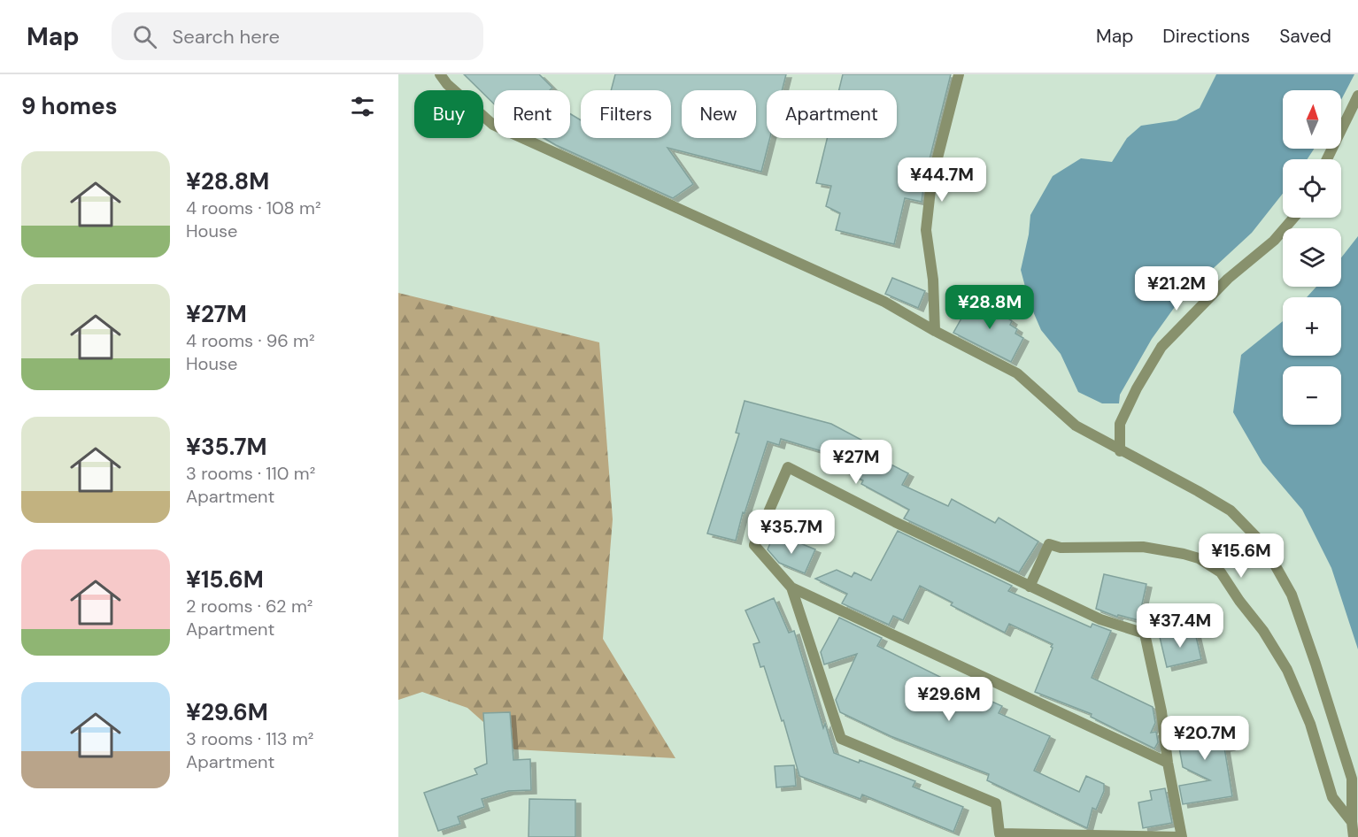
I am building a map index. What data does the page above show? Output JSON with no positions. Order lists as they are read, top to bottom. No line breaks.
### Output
{"north":"top","page":{"header":"Map","search":"Search here","nav":["Map","Directions","Saved"],"heading":"9 homes","map_buttons":["+","−"],"chip":["Buy","Rent","Filters","New","Apartment"],"list":[{"name":"¥28.8M","note":"4 rooms · 108 m² · House"},{"name":"¥27M","note":"4 rooms · 96 m² · House"},{"name":"¥35.7M","note":"3 rooms · 110 m² · Apartment"},{"name":"¥15.6M","note":"2 rooms · 62 m² · Apartment"},{"name":"¥29.6M","note":"3 rooms · 113 m² · Apartment"}],"price":["¥44.7M","¥21.2M","¥28.8M","¥27M","¥35.7M","¥15.6M","¥37.4M","¥29.6M","¥20.7M"]}}
